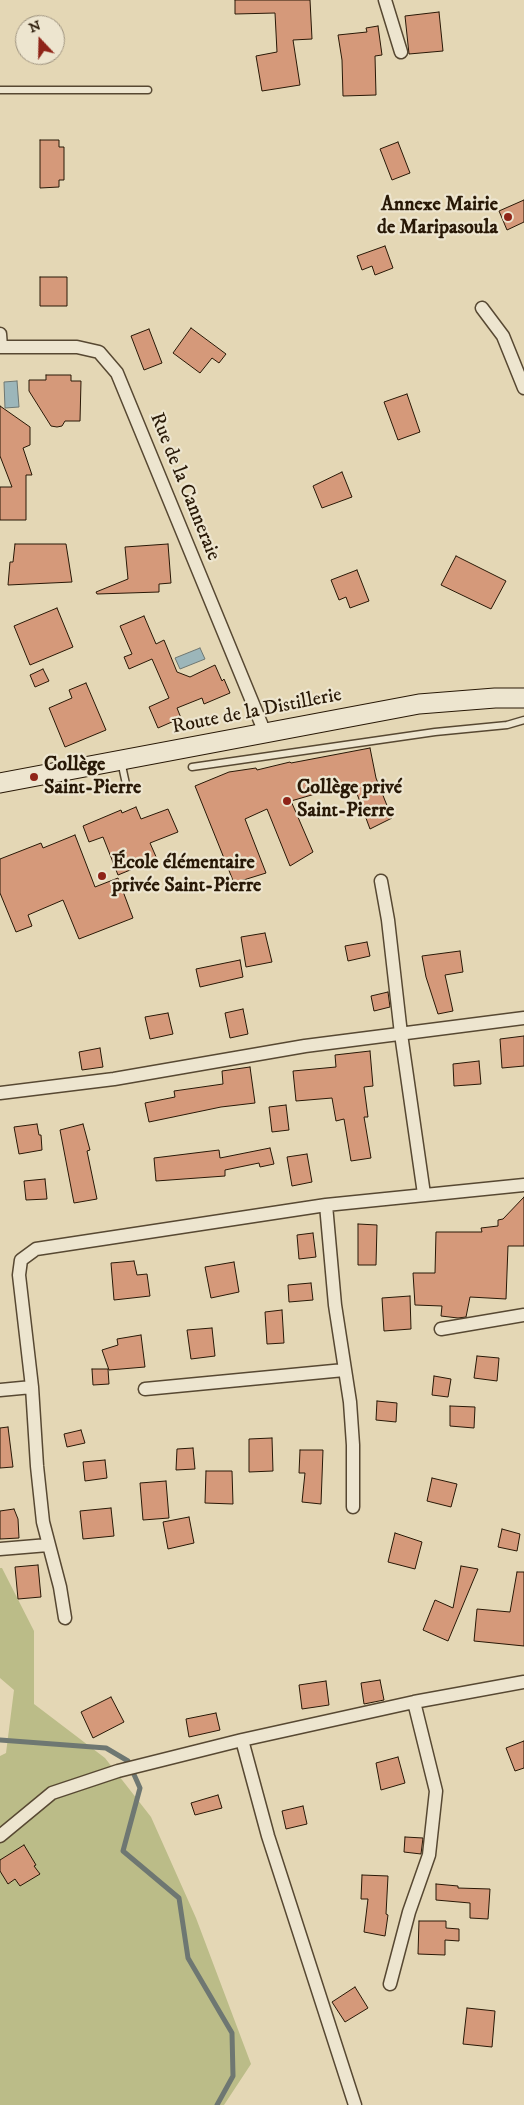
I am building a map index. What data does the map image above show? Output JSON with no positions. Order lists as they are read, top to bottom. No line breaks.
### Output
{"streets":{"street":["Rue de la Canneraie","Route de la Distillerie"]},"crossings":[["Rue de la Canneraie","Route de la Distillerie"]],"places":["Annexe Mairie de Maripasoula","Collège Saint-Pierre","Collège privé Saint-Pierre","École élémentaire privée Saint-Pierre"],"north":"top"}
